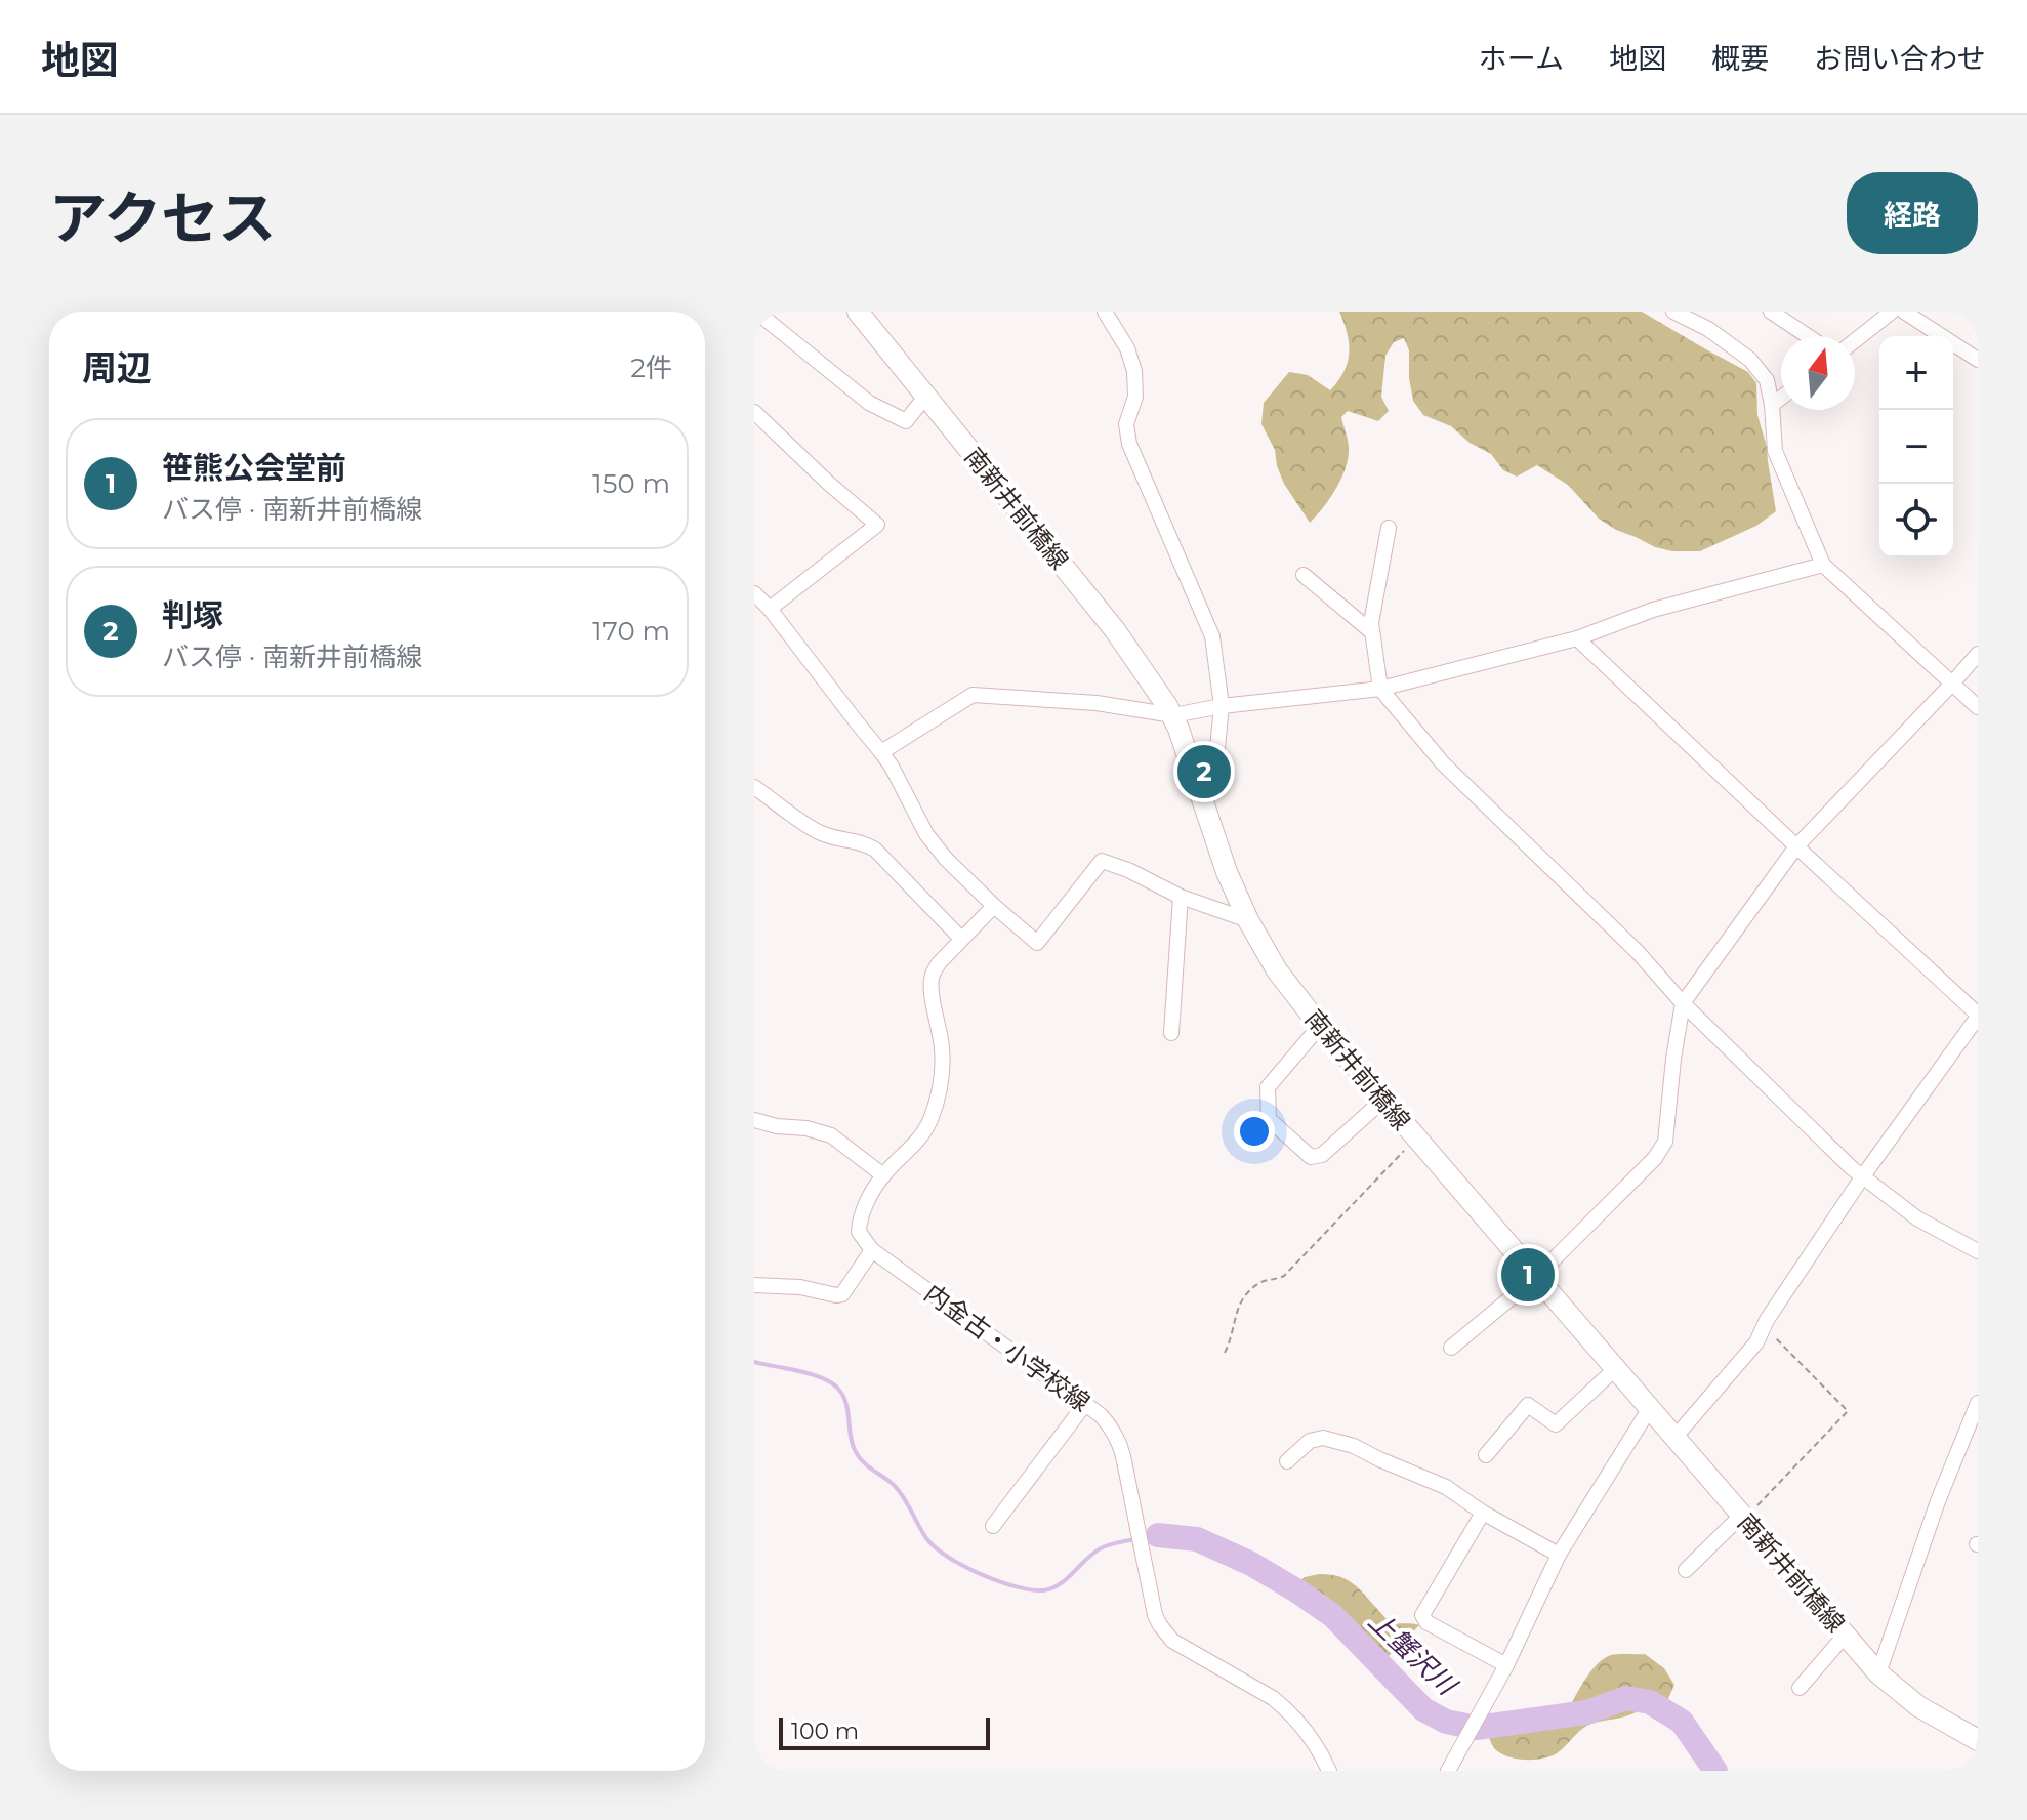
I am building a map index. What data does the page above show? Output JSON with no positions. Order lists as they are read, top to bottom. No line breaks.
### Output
{"streets":{"main road":["南新井前橋線"],"street":["内金古・小学校線"]},"water":["上蟹沢川"],"scale_bar":"100 m","north":"top","page":{"header":"地図","nav":["ホーム","地図","概要","お問い合わせ"],"title":"アクセス","buttons":"経路","heading":["周辺","2件"],"map_buttons":["+","−"],"list":[{"mark":"1","name":"笹熊公会堂前","note":"バス停 · 南新井前橋線","value":"150 m"},{"mark":"2","name":"判塚","note":"バス停 · 南新井前橋線","value":"170 m"}],"pins":["2","1"],"scale":"100 m"}}
